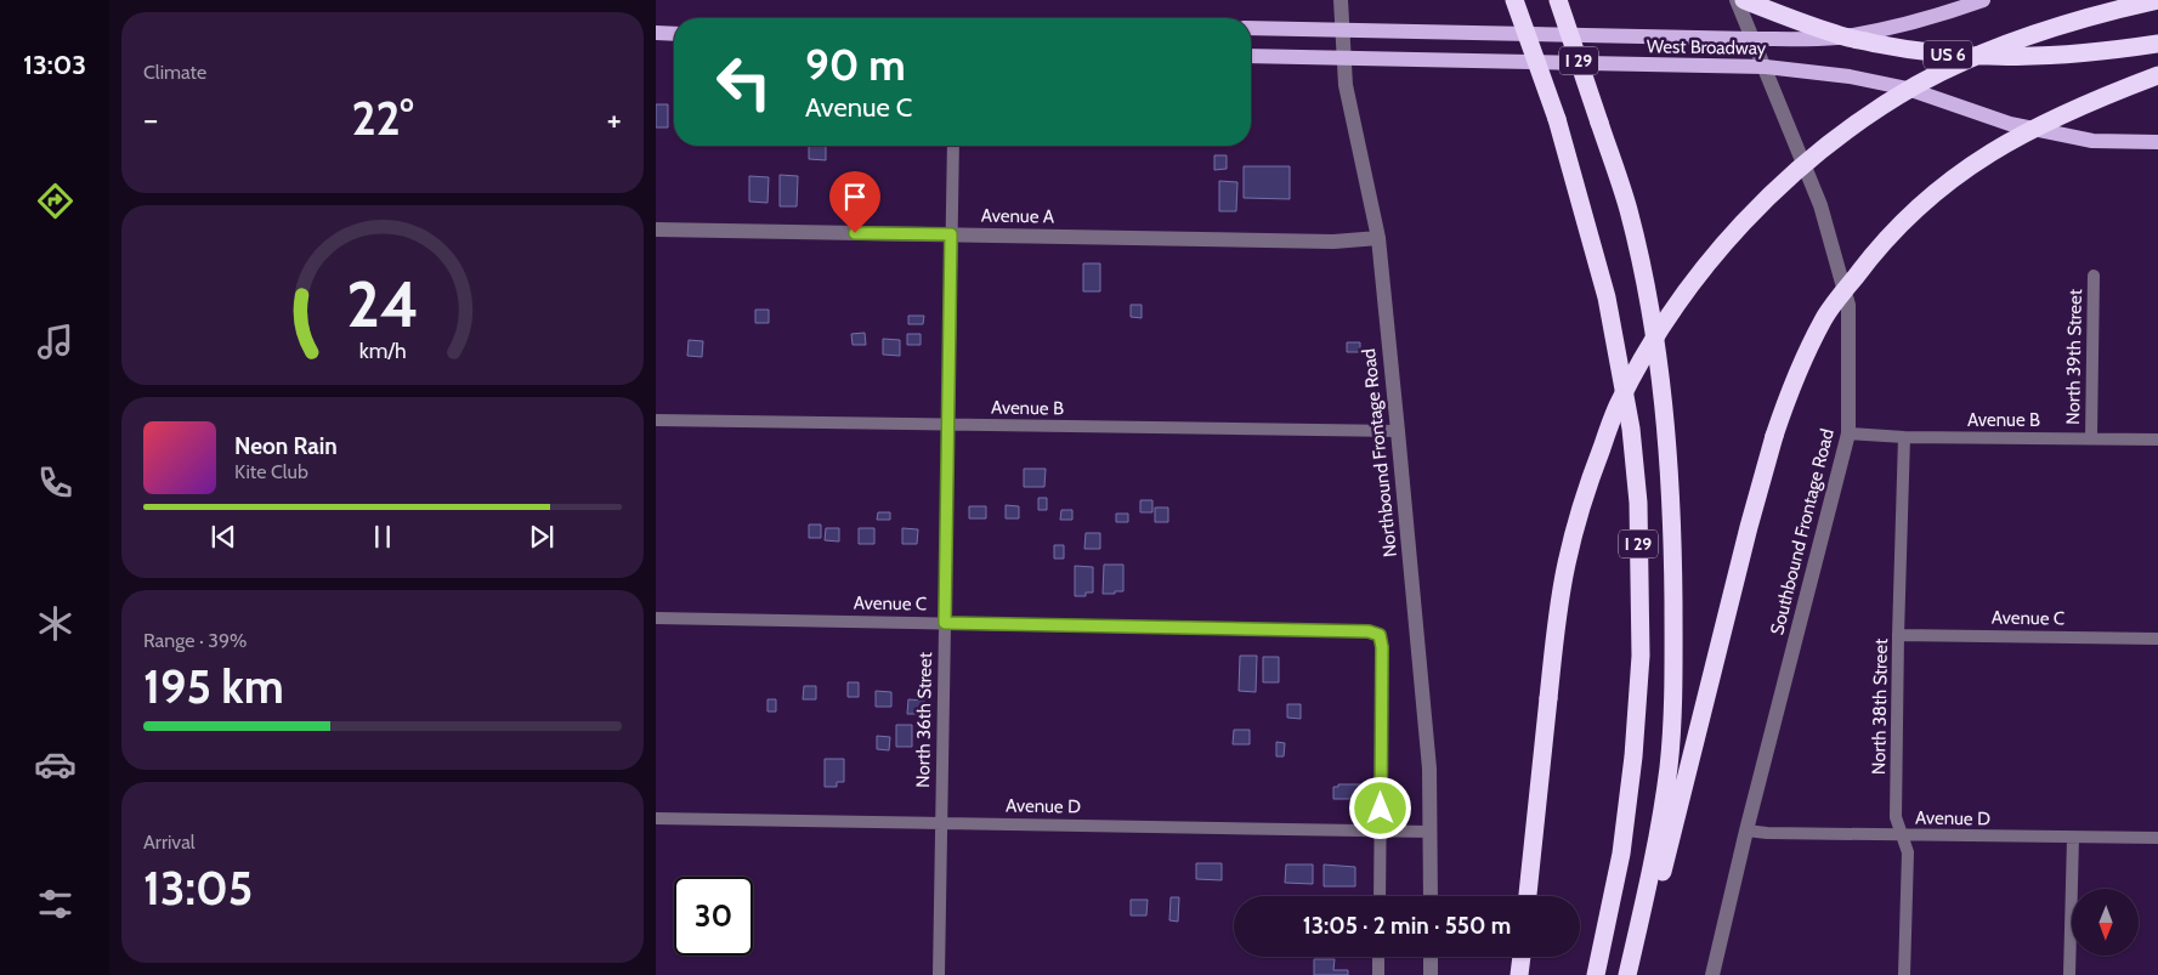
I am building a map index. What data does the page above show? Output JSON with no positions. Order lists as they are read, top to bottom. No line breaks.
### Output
{"streets":{"highway":["US 6","I 29"],"main road":["West Broadway"],"street":["Avenue A","North 39th Street","Avenue B","Northbound Frontage Road","Southbound Frontage Road","Avenue C","North 38th Street","North 36th Street","Avenue D"]},"crossings":[["West Broadway","Northbound Frontage Road"],["West Broadway","Southbound Frontage Road"],["Avenue A","Northbound Frontage Road"],["Avenue A","North 36th Street"],["North 39th Street","Avenue B"],["Avenue B","Northbound Frontage Road"],["Avenue B","Southbound Frontage Road"],["Avenue B","North 38th Street"],["Avenue B","North 36th Street"],["Northbound Frontage Road","Avenue D"],["Southbound Frontage Road","Avenue D"],["Avenue C","North 38th Street"],["Avenue C","North 36th Street"],["Avenue C","Avenue D"],["North 38th Street","Avenue D"],["North 36th Street","Avenue D"]],"north":"bottom","page":{"tabs":"13:03","tile":["Climate",["Range · 39%","195 km"],["Arrival","13:05"]],"turn":["90 m","Avenue C"],"heat":["−","22°","+"],"song":["Neon Rain","Kite Club"],"limit":"30","trip":"13:05 · 2 min · 550 m","gauge":["24","km/h"]}}
